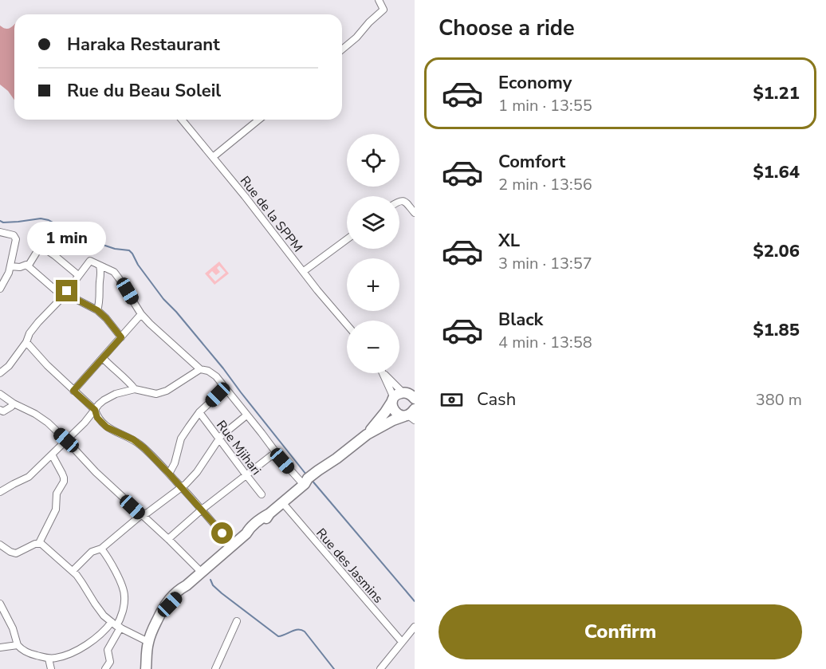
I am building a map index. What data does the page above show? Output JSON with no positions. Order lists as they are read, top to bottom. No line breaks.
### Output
{"streets":{"street":["Rue de la SPPM","Rue Mjihari","Rue des Jasmins"]},"page":{"heading":"Choose a ride","banner":["Haraka Restaurant","Rue du Beau Soleil"],"list":[{"name":"Economy","note":"1 min · 13:55","value":"$1.21"},{"name":"Comfort","note":"2 min · 13:56","value":"$1.64"},{"name":"XL","note":"3 min · 13:57","value":"$2.06"},{"name":"Black","note":"4 min · 13:58","value":"$1.85"}],"map_buttons":["+","−"],"bubble":"1 min","pay":["Cash","380 m"],"buttons":"Confirm"}}
